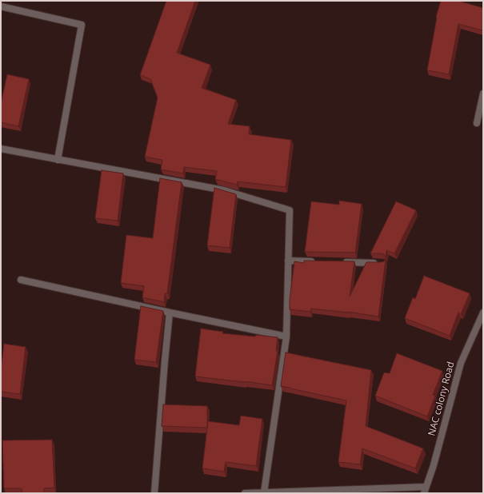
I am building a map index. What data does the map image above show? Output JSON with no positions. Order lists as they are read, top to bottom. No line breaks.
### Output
{"streets":{"street":["NAC colony Road"]}}
